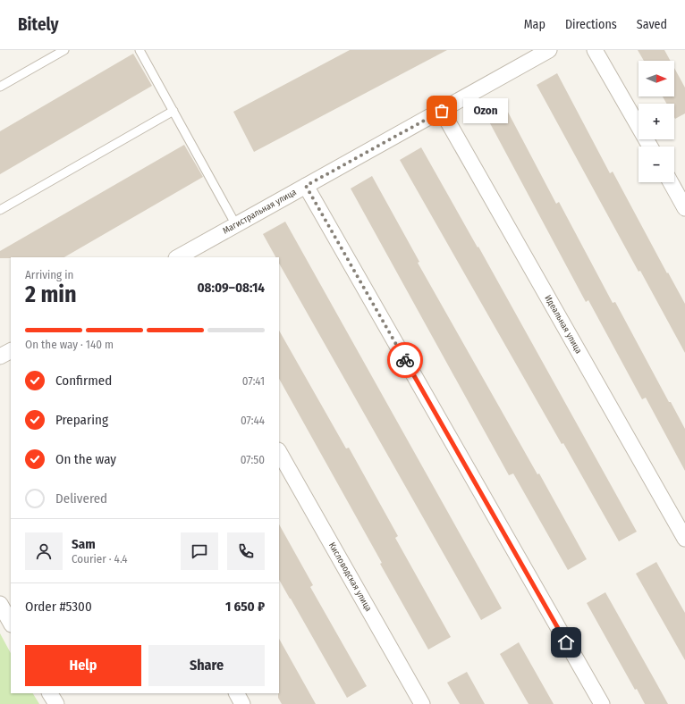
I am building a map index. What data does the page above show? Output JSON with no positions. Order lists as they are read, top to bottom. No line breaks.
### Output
{"streets":{"street":["Магистральная улица","Идеальная улица","Кисловодская улица"]},"crossings":[["Магистральная улица","Идеальная улица"]],"places":["Ozon"],"north":"right","page":{"header":"Bitely","nav":["Map","Directions","Saved"],"map_buttons":["+","−"],"bubble":"Ozon","heading":["2 min","Arriving in","08:09–08:14"],"panel":["Sam","Courier · 4.4","Order #5300","1 650 ₽"],"bar":"On the way · 140 m","list":[["Confirmed","07:41"],["Preparing","07:44"],["On the way","07:50"],"Delivered"],"buttons":["Help","Share"]}}
